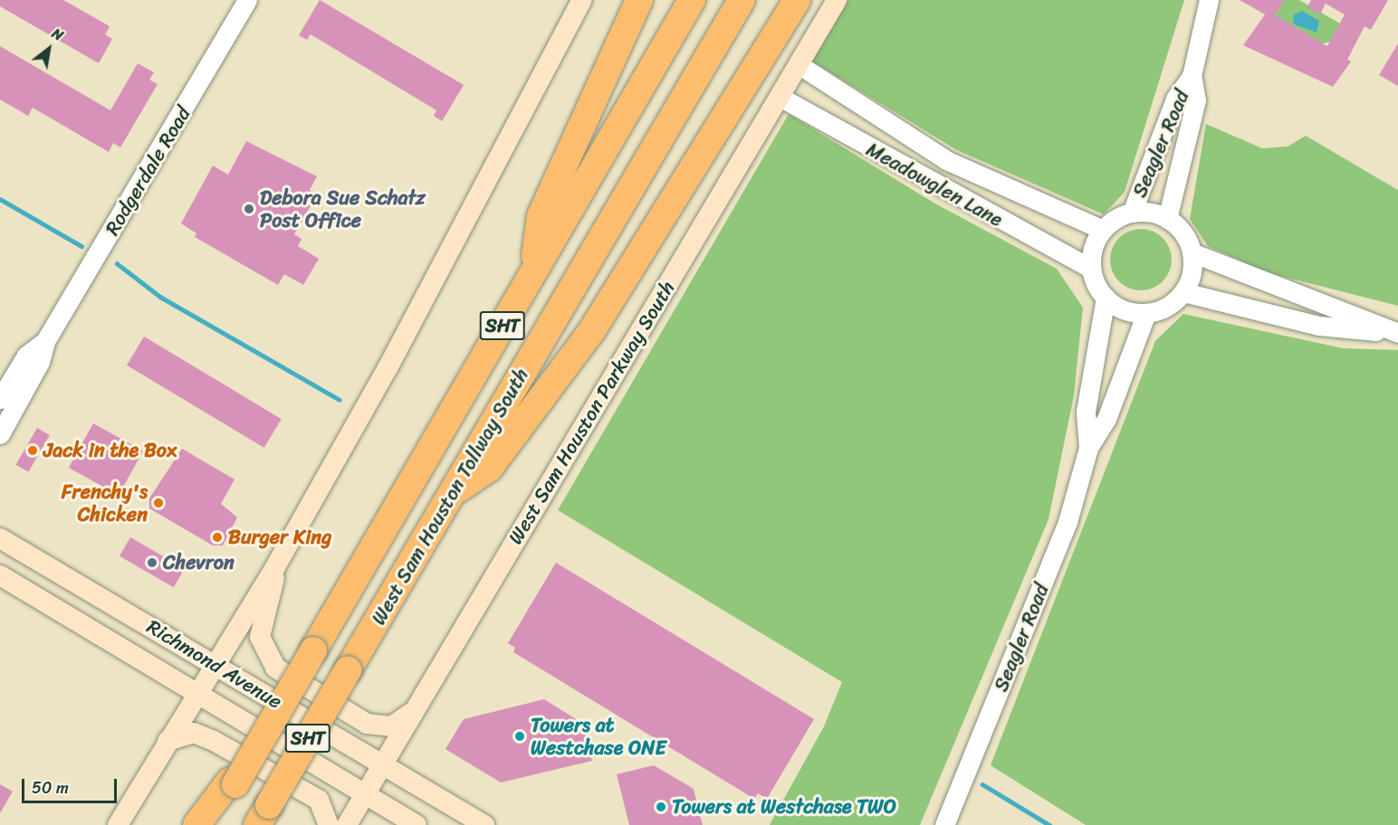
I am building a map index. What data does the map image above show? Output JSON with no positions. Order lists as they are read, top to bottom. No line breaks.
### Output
{"streets":{"highway":["SHT","West Sam Houston Tollway South"],"main road":["West Sam Houston Parkway South","Richmond Avenue"],"street":["Seagler Road","Rodgerdale Road","Meadowglen Lane"]},"crossings":[["Seagler Road","Meadowglen Lane"],["Meadowglen Lane","West Sam Houston Parkway South"],["West Sam Houston Parkway South","Richmond Avenue"]],"places":["Debora Sue Schatz Post Office","Jack in the Box","Frenchy's Chicken","Burger King","Chevron","Towers at Westchase ONE","Towers at Westchase TWO"],"scale_bar":"50 m","north":"top right"}
